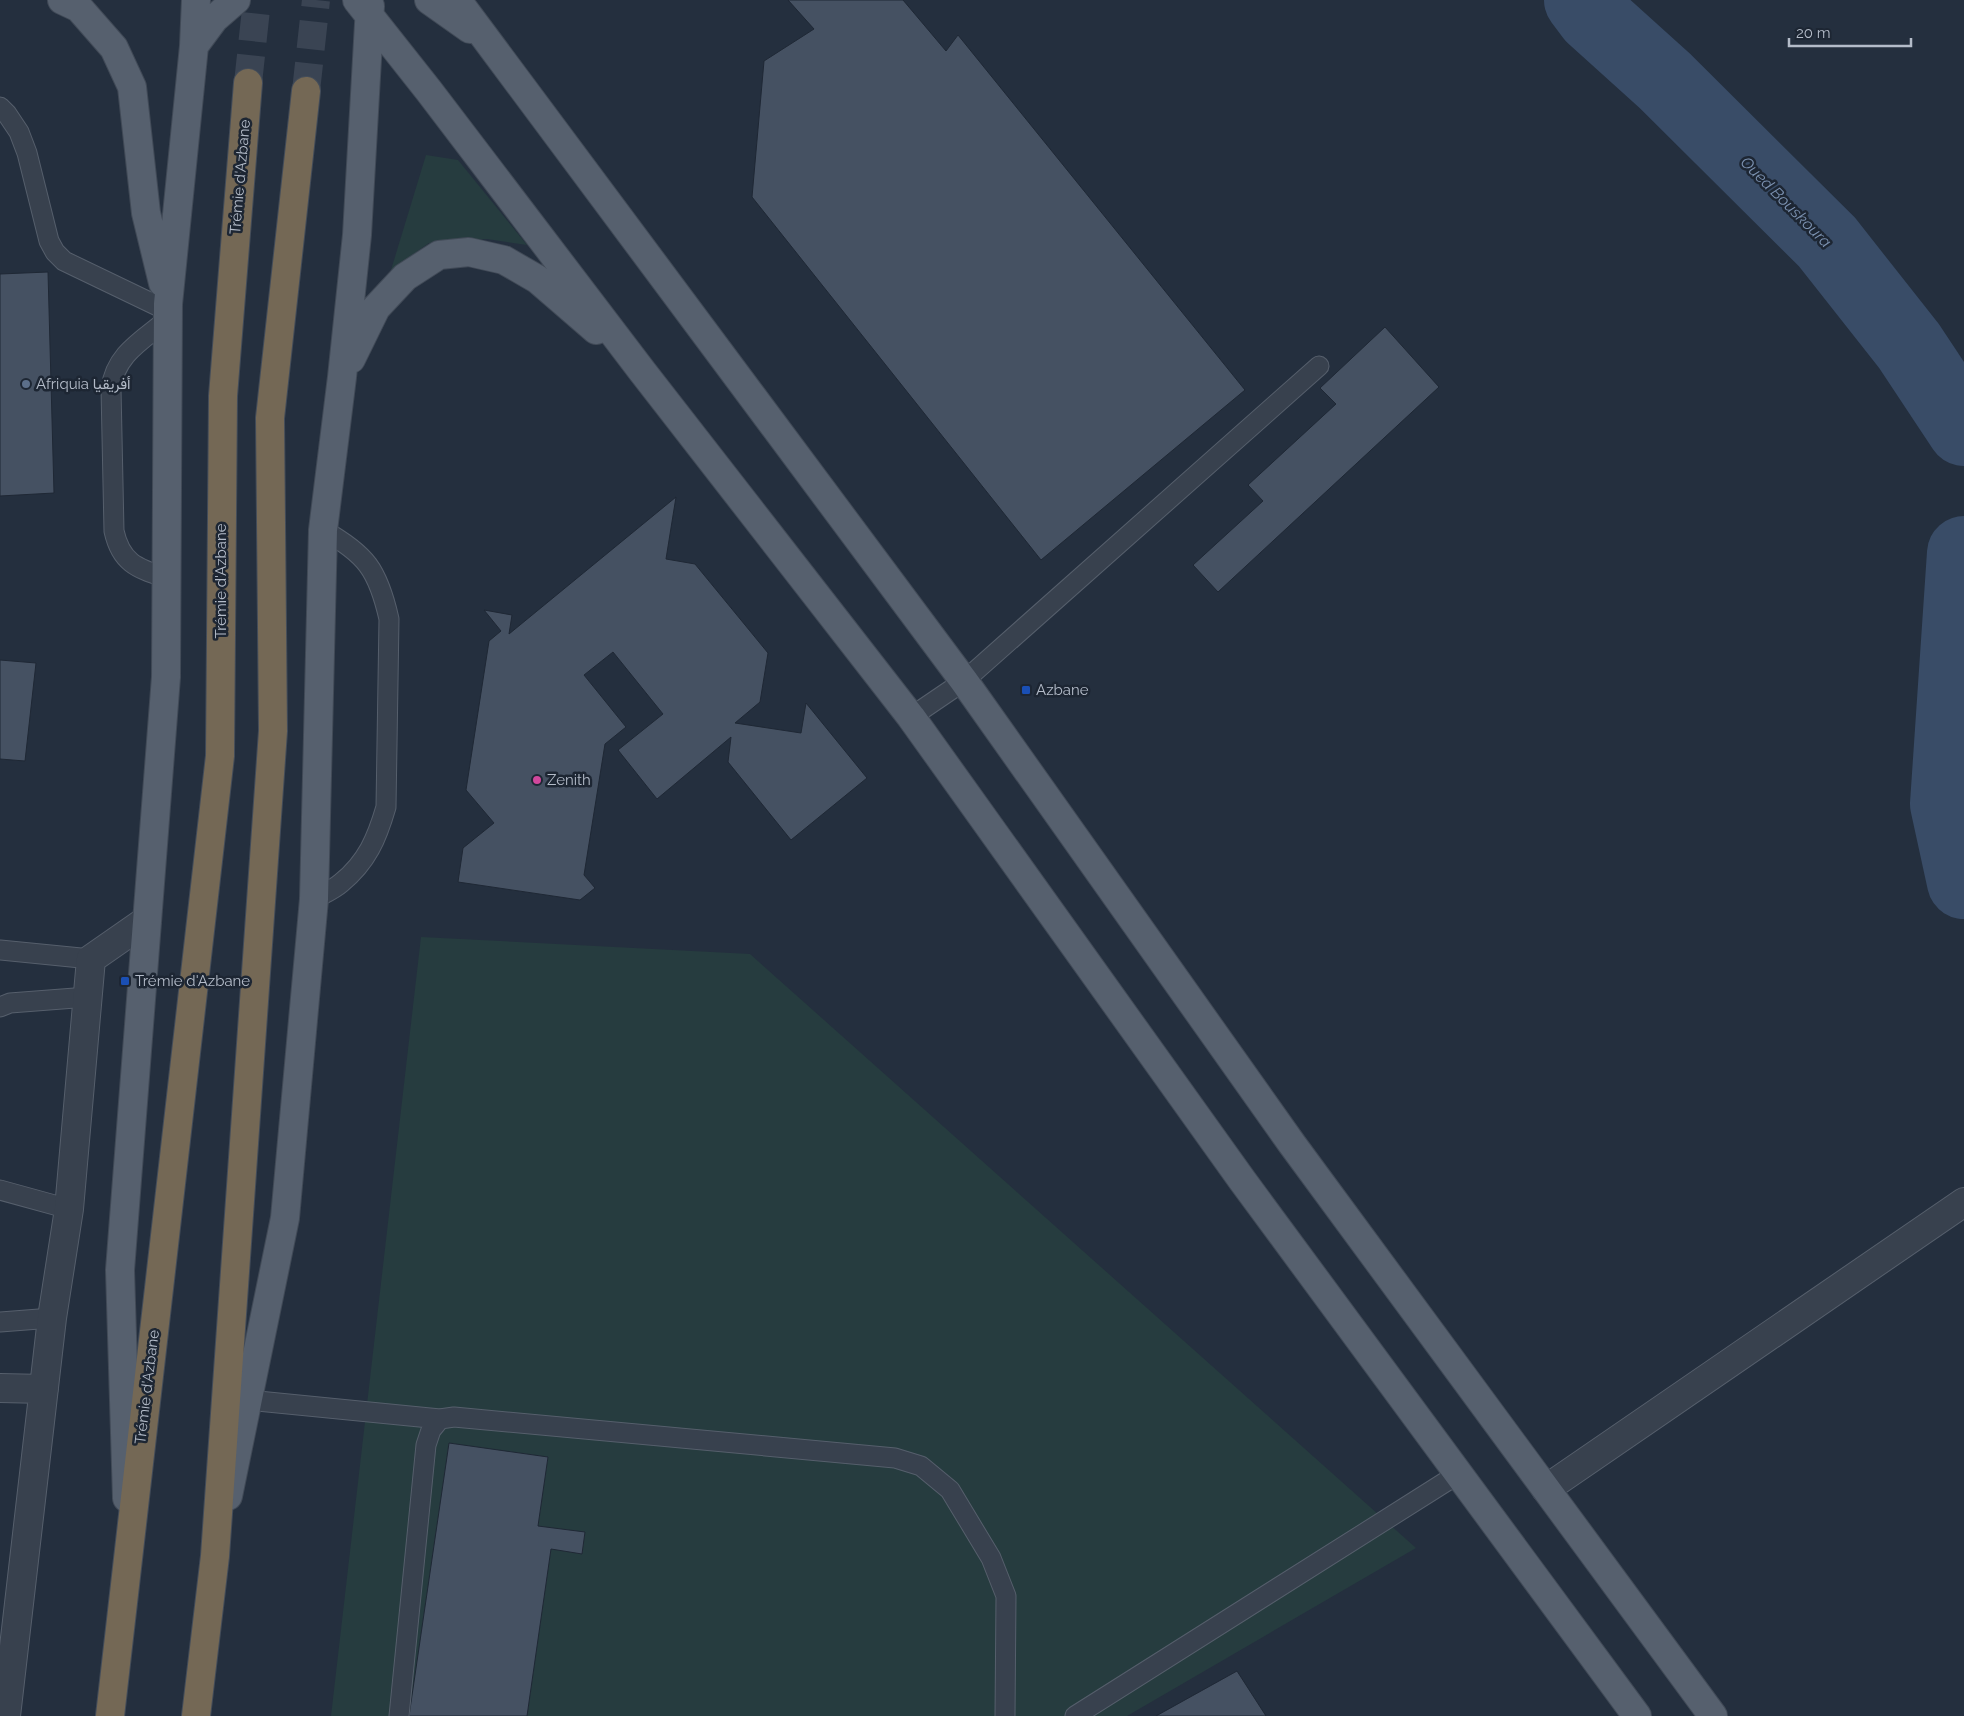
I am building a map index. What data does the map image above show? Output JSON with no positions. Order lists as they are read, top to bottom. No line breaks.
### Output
{"streets":{"highway":["Trémie d'Azbane"]},"water":["Oued Bouskoura"],"places":{"other":["Afriquia أفريقيا","Zenith"],"transit":["Azbane","Trémie d'Azbane"]},"scale_bar":"20 m"}
